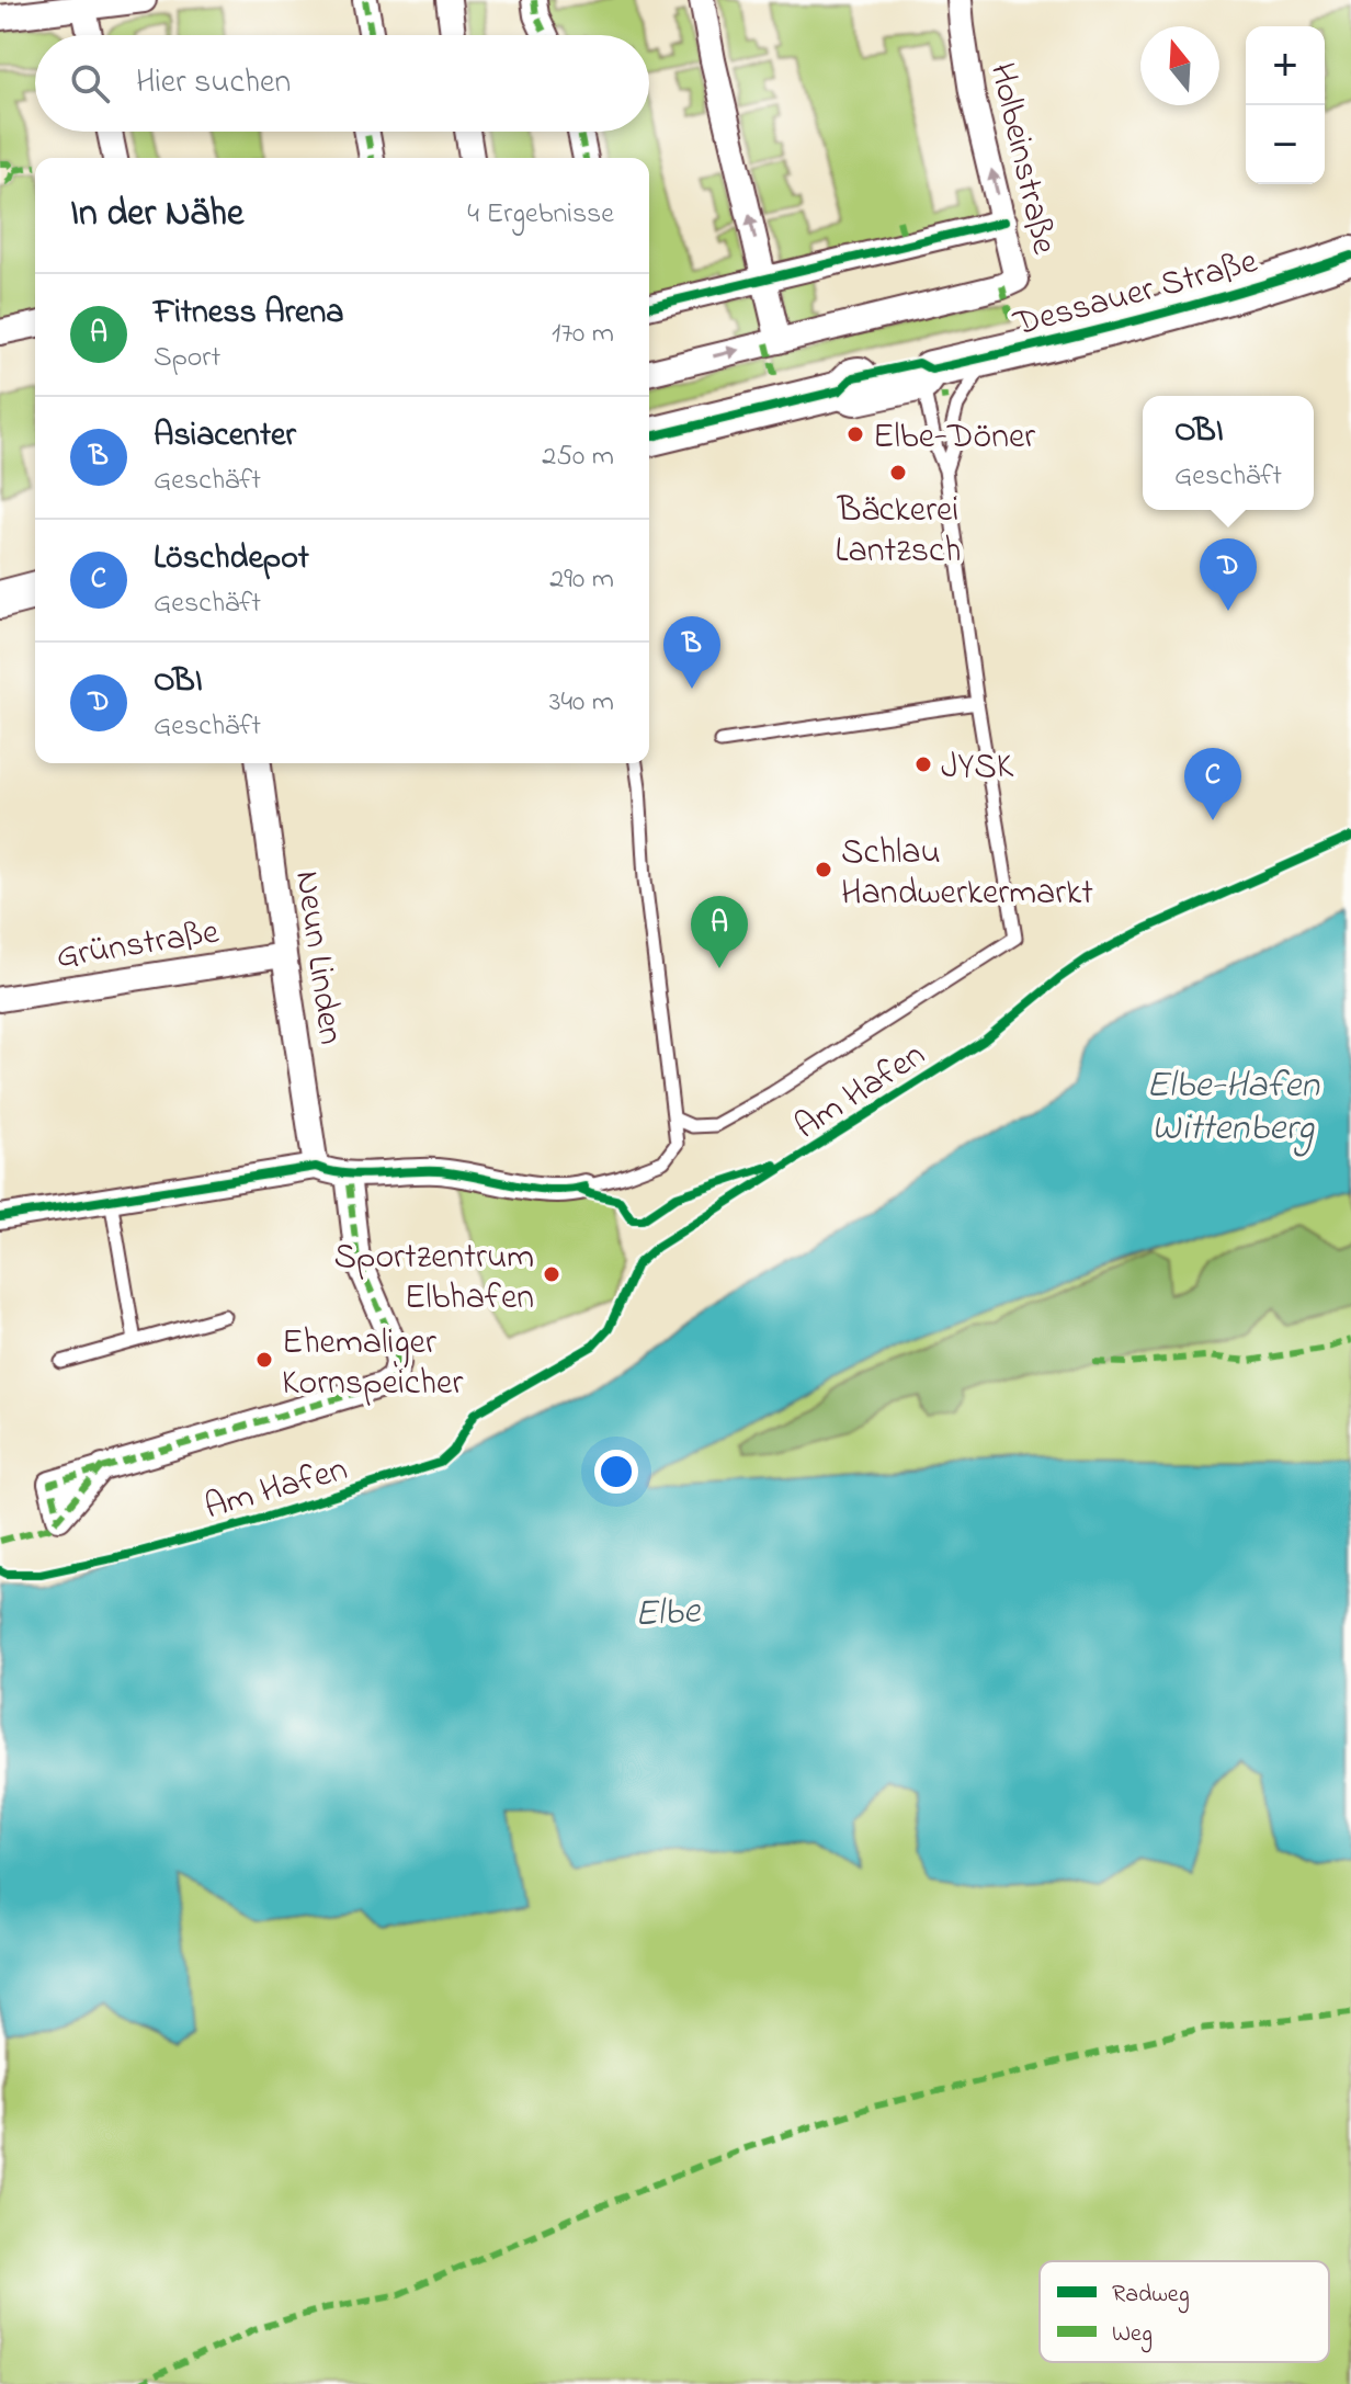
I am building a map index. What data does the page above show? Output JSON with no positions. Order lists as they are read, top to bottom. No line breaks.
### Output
{"streets":{"main road":["Dessauer Straße"],"street":["Holbeinstraße","Grünstraße","Neun Linden"],"cycle path":["Am Hafen"]},"crossings":[["Holbeinstraße","Dessauer Straße"],["Grünstraße","Neun Linden"]],"one_way":["Holbeinstraße"],"water":["Elbe-Hafen Wittenberg","Elbe"],"places":["Elbe-Döner","Bäckerei Lantzsch","JYSK","Schlau Handwerkermarkt","Sportzentrum Elbhafen","Ehemaliger Kornspeicher"],"legend":["Radweg","Weg"],"north":"top","page":{"map_buttons":["+","−"],"search":"Hier suchen","heading":["In der Nähe","4 Ergebnisse"],"list":[{"mark":"A","name":"Fitness Arena","note":"Sport","value":"170 m"},{"mark":"B","name":"Asiacenter","note":"Geschäft","value":"250 m"},{"mark":"C","name":"Löschdepot","note":"Geschäft","value":"290 m"},{"mark":"D","name":"OBI","note":"Geschäft","value":"340 m"}],"popup":["OBI","Geschäft"],"pins":["D","B","C","A"]}}
